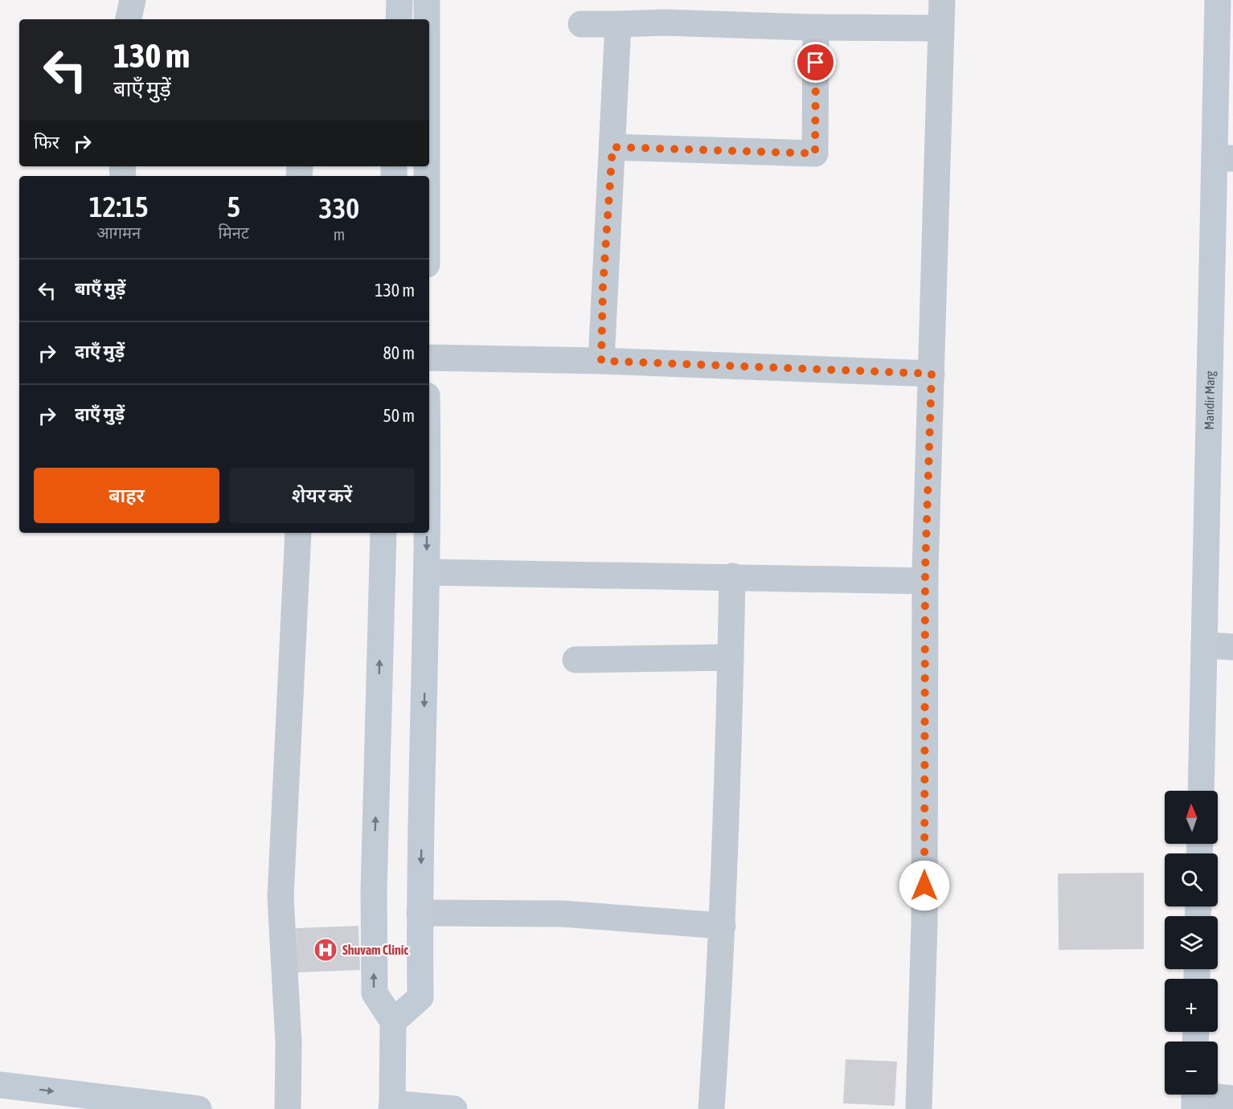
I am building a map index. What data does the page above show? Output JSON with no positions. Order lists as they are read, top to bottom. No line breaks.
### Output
{"streets":{"street":["Mandir Marg"]},"places":{"hospital":["Shuvam Clinic"]},"north":"top","page":{"turn":["130 m","बाएँ मुड़ें"],"then":"फिर","eta":["12:15","आगमन","5","मिनट","330","m"],"list":[{"name":"बाएँ मुड़ें","value":"130 m"},{"name":"दाएँ मुड़ें","value":"80 m"},{"name":"दाएँ मुड़ें","value":"50 m"}],"buttons":["बाहर","शेयर करें"],"map_buttons":["+","−"]}}
